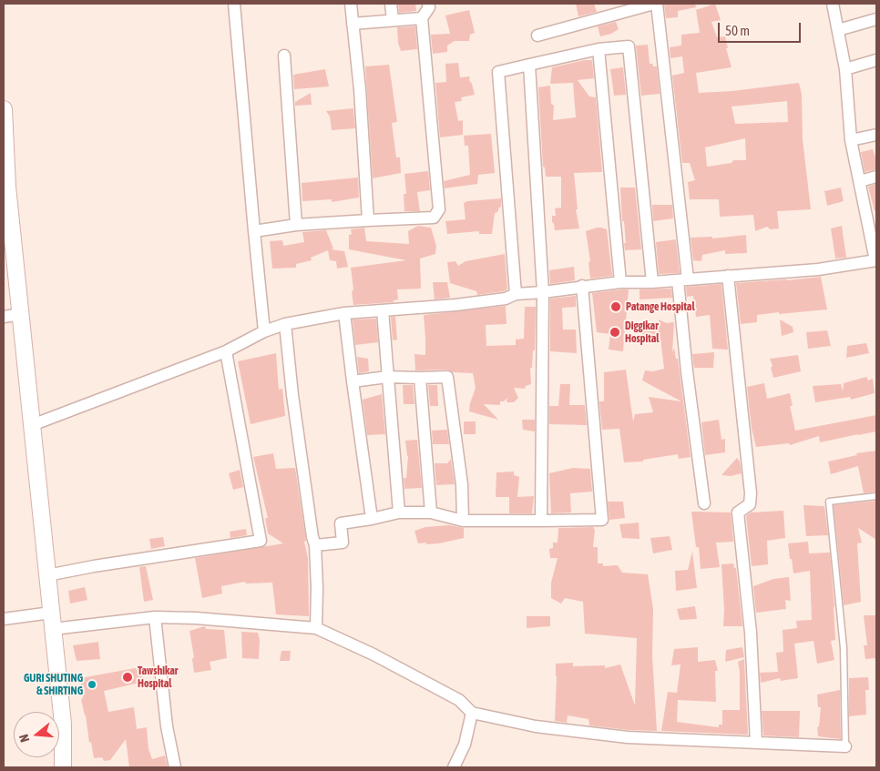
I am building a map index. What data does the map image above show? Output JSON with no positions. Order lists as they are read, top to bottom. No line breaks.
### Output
{"places":["Patange Hospital","Diggikar Hospital","Tawshikar Hospital","GURI SHUTING & SHIRTING"],"scale_bar":"50 m","north":"left"}
